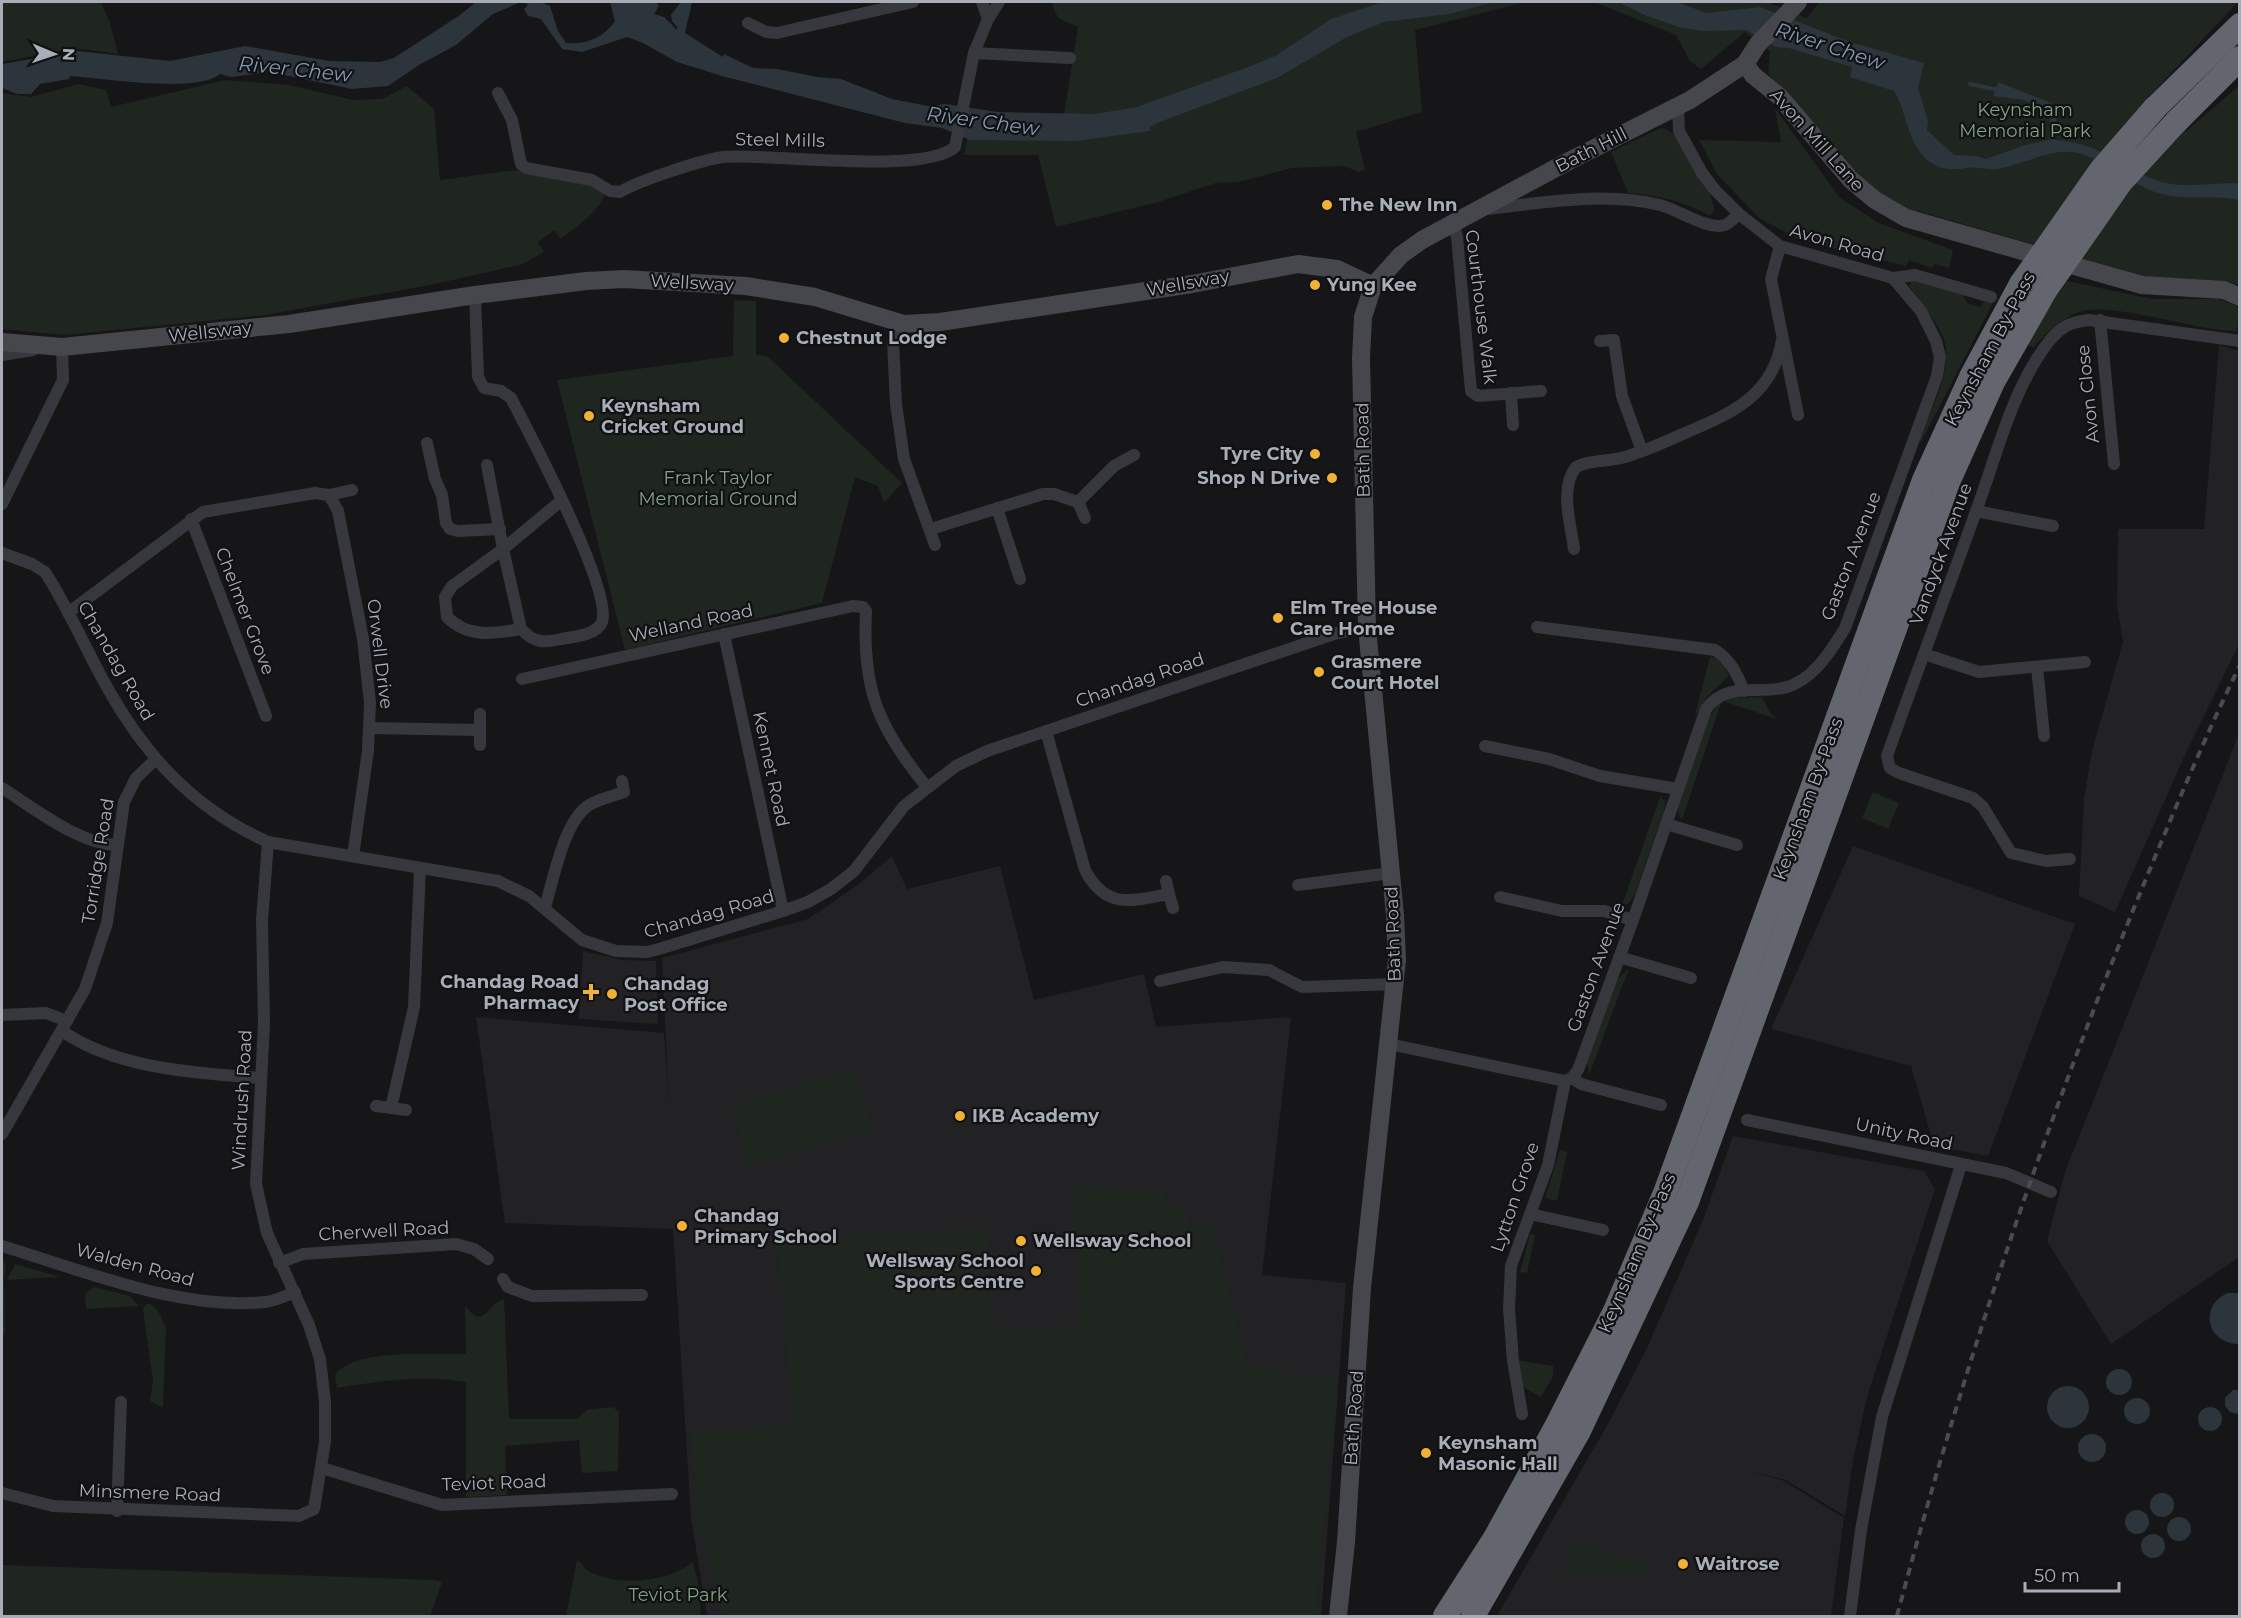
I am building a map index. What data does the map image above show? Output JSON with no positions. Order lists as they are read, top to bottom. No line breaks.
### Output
{"streets":{"highway":["Keynsham By-Pass"],"main road":["Avon Mill Lane","Bath Hill","Wellsway","Bath Road"],"street":["Steel Mills","Avon Road","Courthouse Walk","Avon Close","Vandyck Avenue","Gaston Avenue","Chelmer Grove","Welland Road","Orwell Drive","Chandag Road","Kennet Road","Torridge Road","Windrush Road","Unity Road","Lytton Grove","Cherwell Road","Walden Road","Teviot Road","Minsmere Road"]},"crossings":[["Avon Mill Lane","Bath Hill"],["Bath Hill","Avon Road"],["Bath Hill","Wellsway"],["Bath Hill","Courthouse Walk"],["Bath Hill","Bath Road"],["Avon Road","Gaston Avenue"],["Wellsway","Bath Road"],["Avon Close","Vandyck Avenue"],["Bath Road","Chandag Road"],["Gaston Avenue","Lytton Grove"],["Welland Road","Chandag Road"],["Welland Road","Kennet Road"],["Orwell Drive","Chandag Road"],["Chandag Road","Kennet Road"],["Chandag Road","Torridge Road"],["Chandag Road","Windrush Road"],["Windrush Road","Cherwell Road"],["Windrush Road","Walden Road"],["Windrush Road","Teviot Road"],["Windrush Road","Minsmere Road"]],"water":["River Chew"],"parks":["Keynsham Memorial Park","Frank Taylor Memorial Ground","Teviot Park"],"places":{"other":["The New Inn","Yung Kee","Chestnut Lodge","Keynsham Cricket Ground","Tyre City","Shop N Drive","Elm Tree House Care Home","Grasmere Court Hotel","Chandag Post Office","IKB Academy","Chandag Primary School","Wellsway School","Wellsway School Sports Centre","Keynsham Masonic Hall","Waitrose"],"health":["Chandag Road Pharmacy"]},"scale_bar":"50 m","north":"right"}
